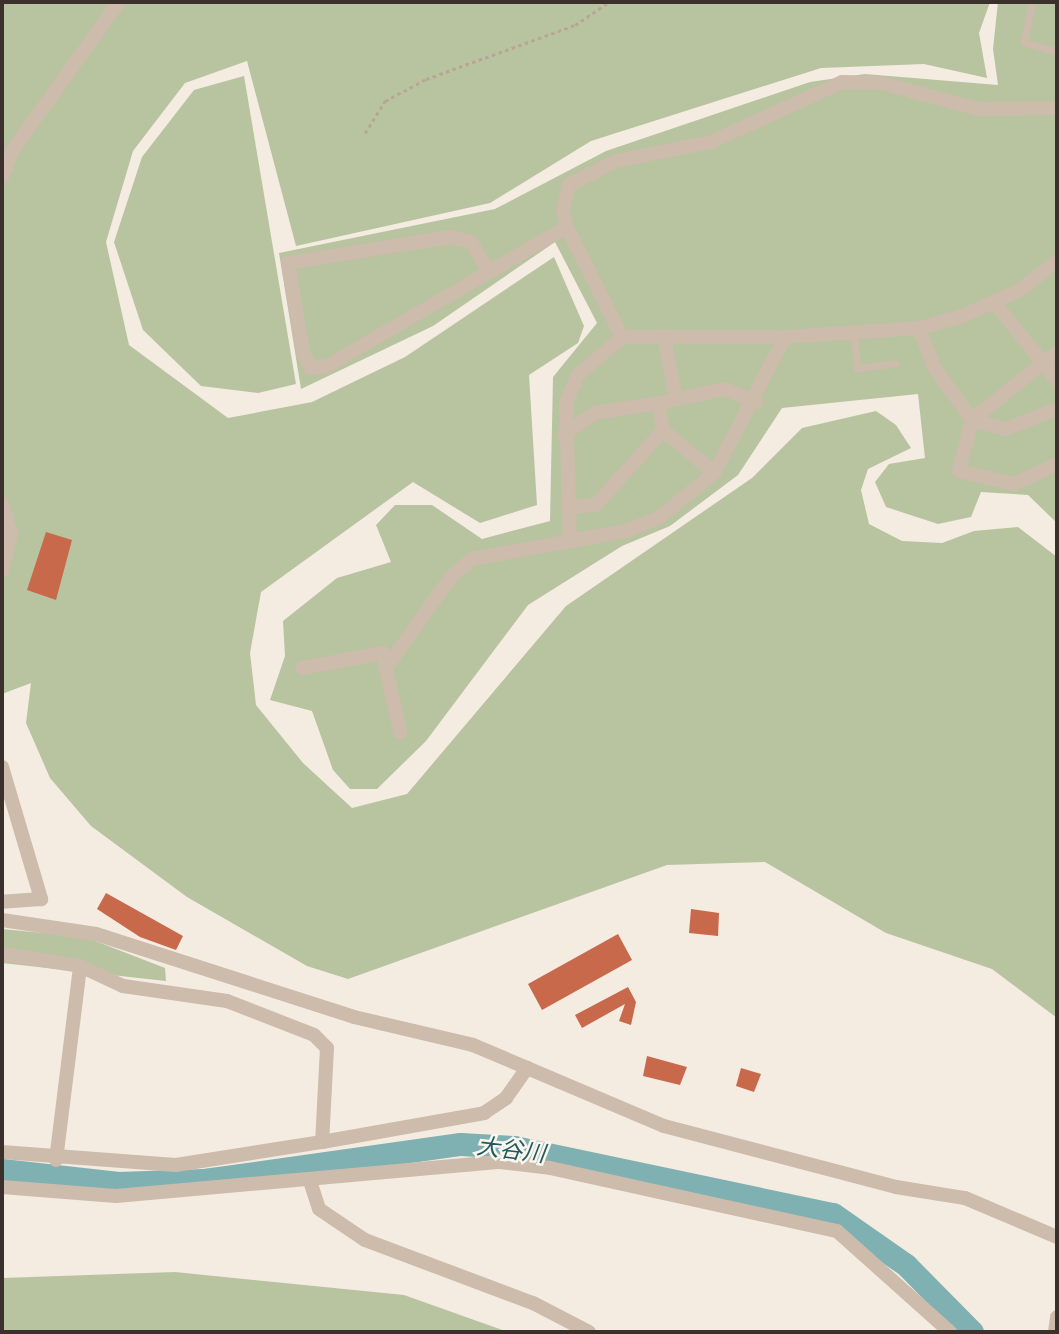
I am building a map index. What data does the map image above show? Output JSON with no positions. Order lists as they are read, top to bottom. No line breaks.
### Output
{"water":["大谷川"]}
